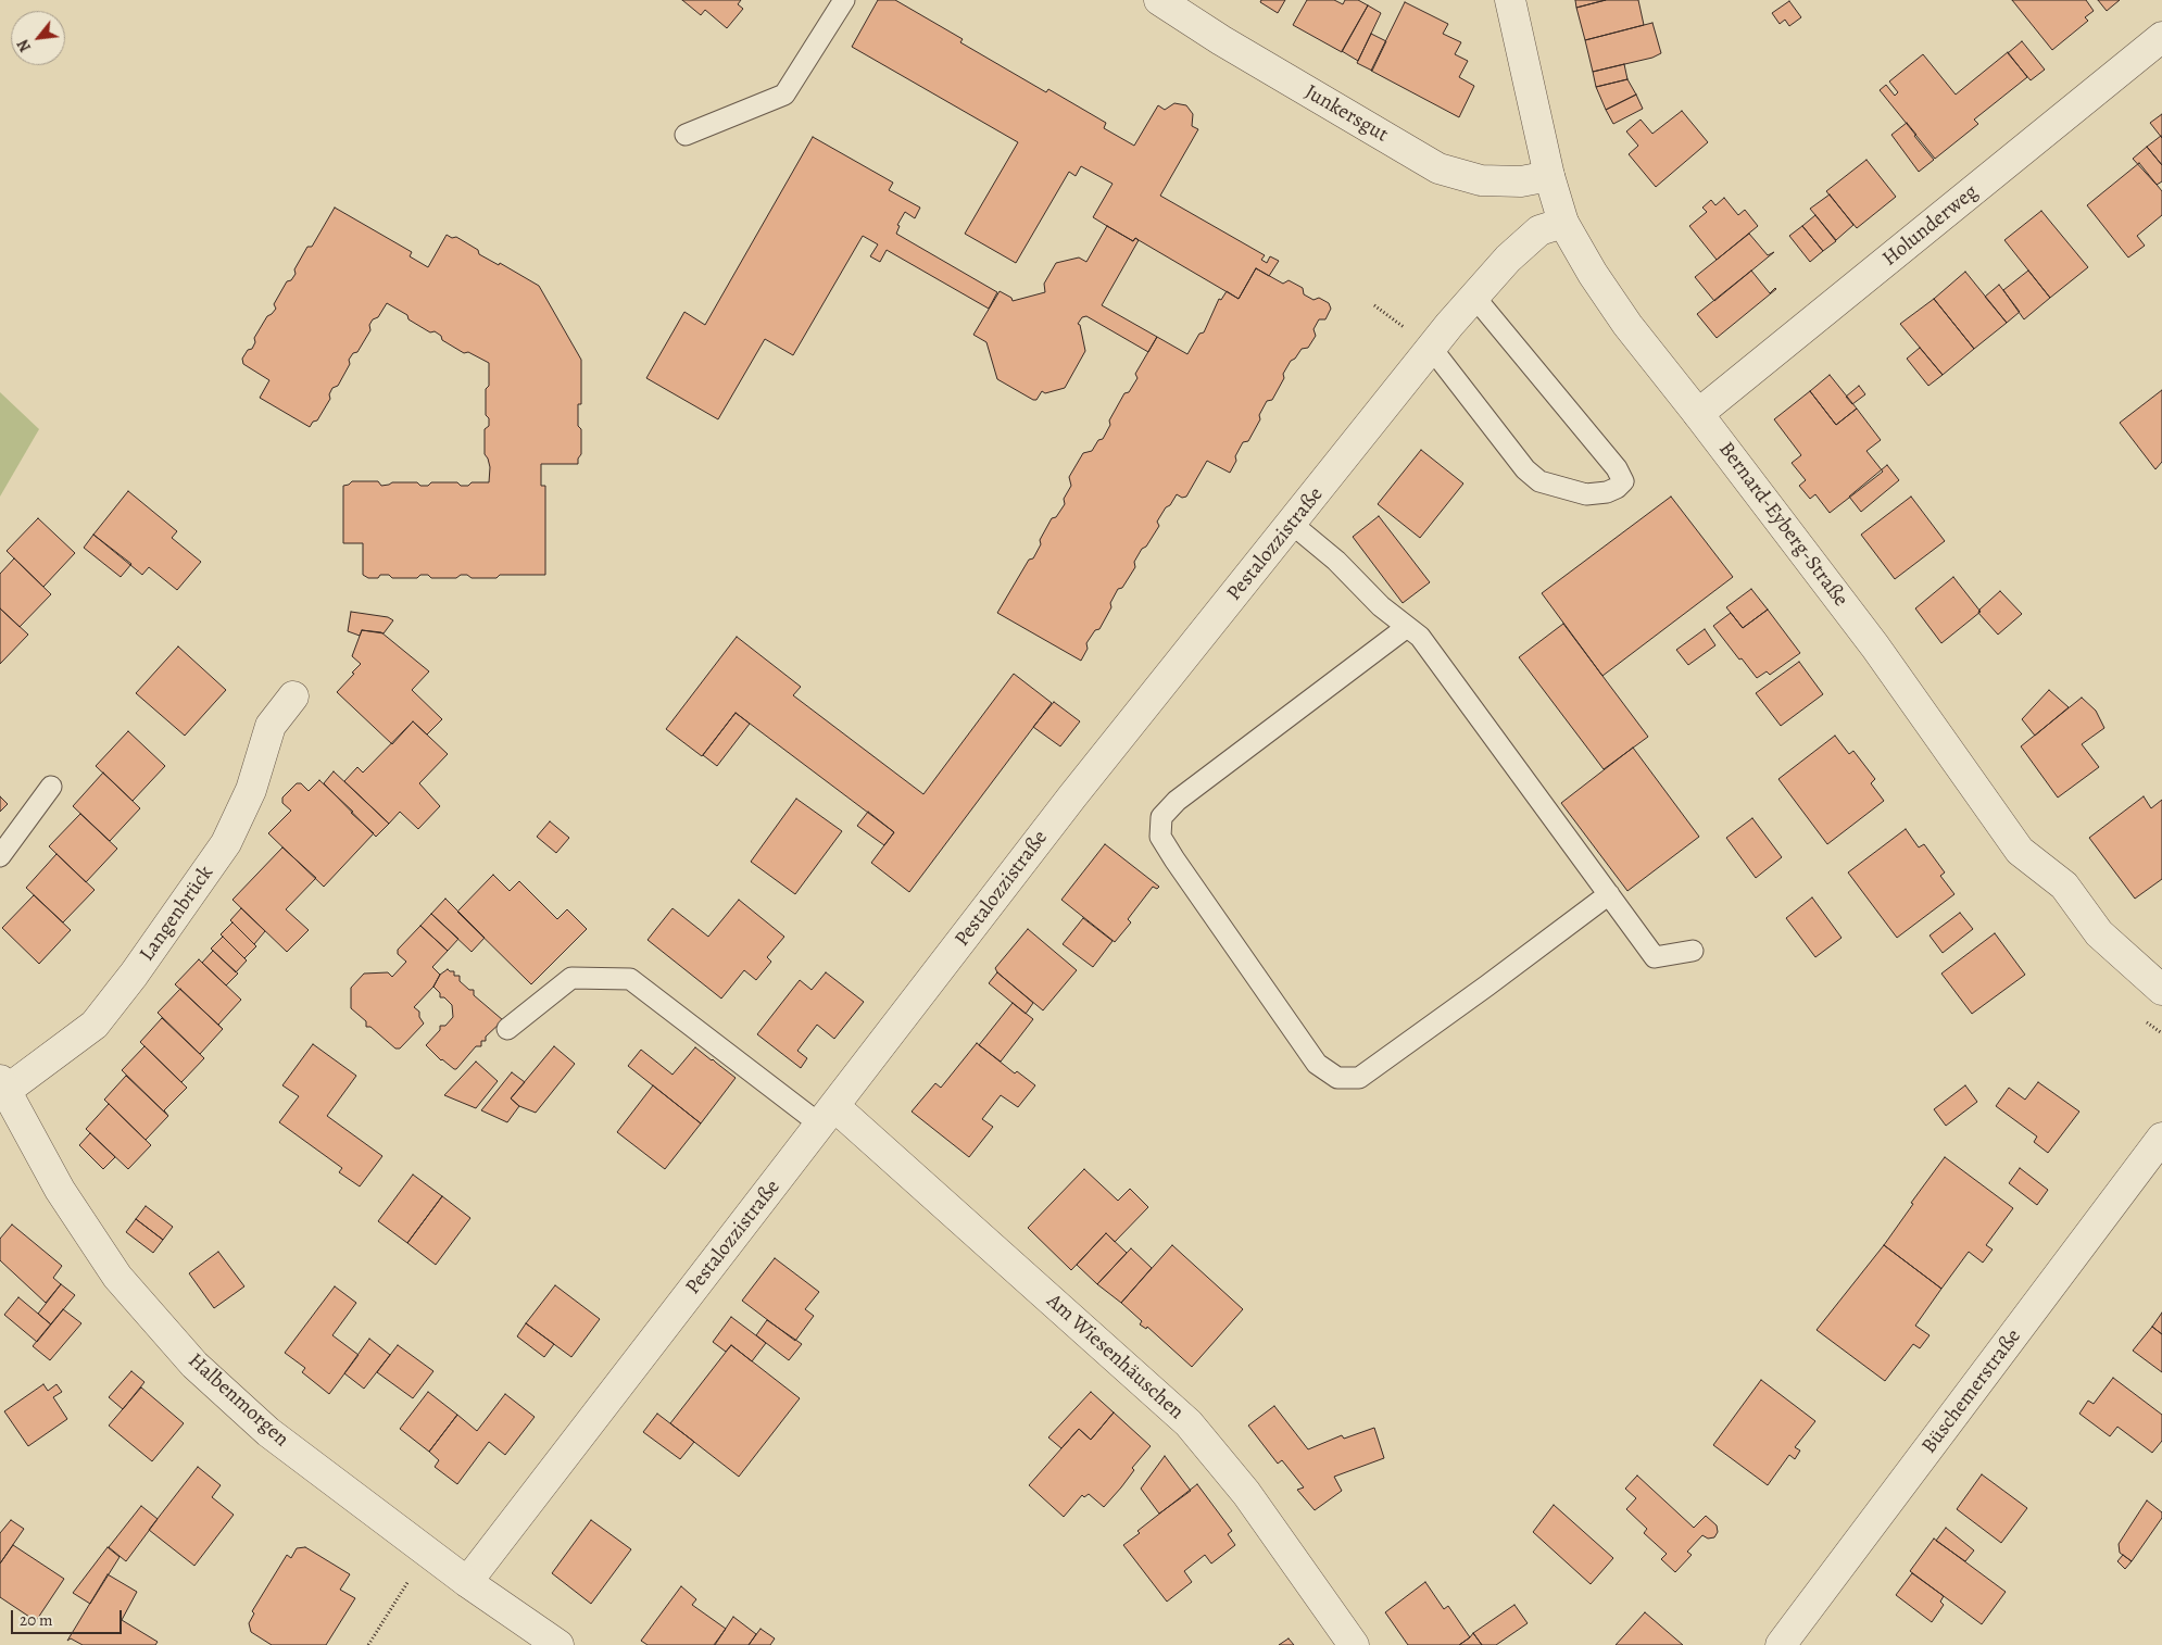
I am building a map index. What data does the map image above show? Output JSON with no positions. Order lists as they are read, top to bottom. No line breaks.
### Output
{"streets":{"street":["Junkersgut","Holunderweg","Bernard-Eyberg-Straße","Pestalozzistraße","Langenbrück","Am Wiesenhäuschen","Büschemerstraße","Halbenmorgen"]},"crossings":[["Junkersgut","Bernard-Eyberg-Straße"],["Holunderweg","Bernard-Eyberg-Straße"],["Bernard-Eyberg-Straße","Pestalozzistraße"],["Pestalozzistraße","Am Wiesenhäuschen"],["Pestalozzistraße","Halbenmorgen"],["Langenbrück","Halbenmorgen"]],"scale_bar":"20 m","north":"bottom left"}
